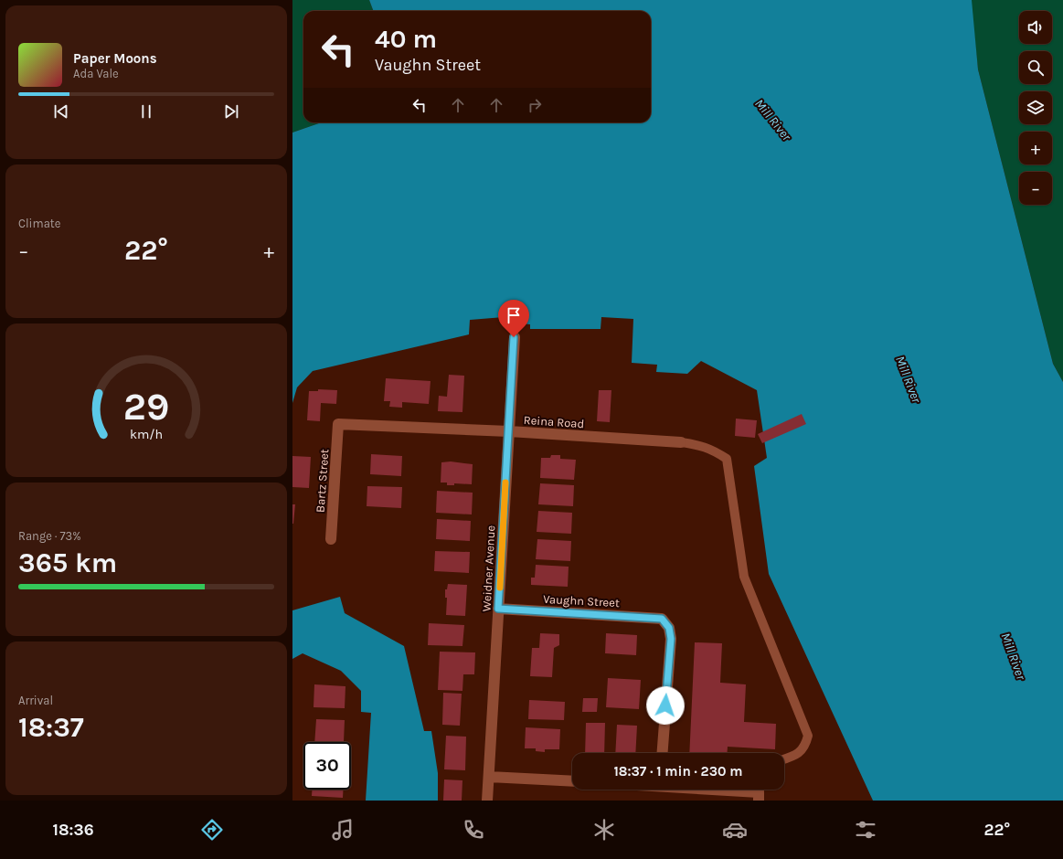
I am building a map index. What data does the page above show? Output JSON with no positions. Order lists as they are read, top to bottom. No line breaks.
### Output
{"streets":{"street":["Reina Road","Bartz Street","Weidner Avenue","Vaughn Street"]},"crossings":[["Reina Road","Bartz Street"],["Reina Road","Weidner Avenue"],["Weidner Avenue","Vaughn Street"]],"water":["Mill River"],"page":{"map_buttons":["+","−"],"turn":["40 m","Vaughn Street"],"song":["Paper Moons","Ada Vale"],"tile":["Climate",["Range · 73%","365 km"],["Arrival","18:37"]],"heat":["−","22°","+"],"limit":"30","trip":"18:37 · 1 min · 230 m","tabs":["18:36","22°"],"gauge":["29","km/h"]}}
